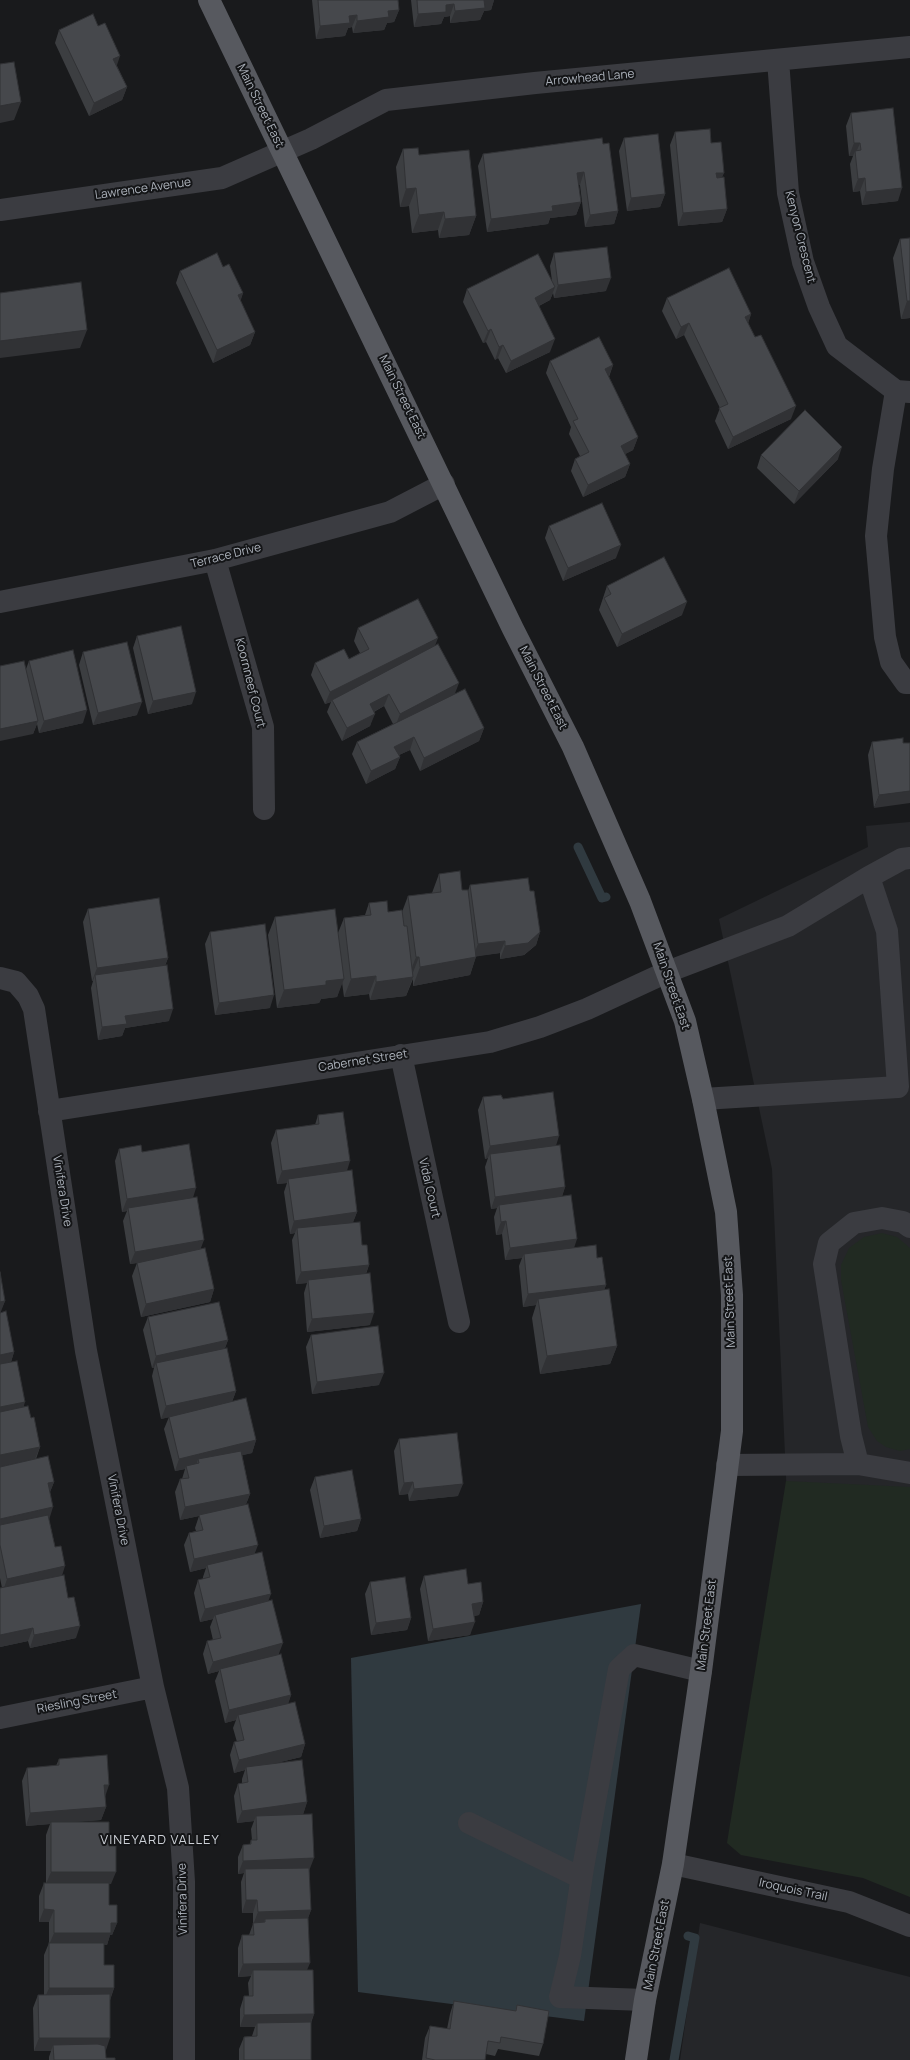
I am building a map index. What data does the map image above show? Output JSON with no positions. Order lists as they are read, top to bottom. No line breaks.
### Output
{"streets":{"main road":["Main Street East"],"street":["Arrowhead Lane","Lawrence Avenue","Kenyon Crescent","Terrace Drive","Koornneef Court","Cabernet Street","Vidal Court","Vinifera Drive","Riesling Street","Iroquois Trail"]},"crossings":[["Arrowhead Lane","Main Street East"],["Arrowhead Lane","Lawrence Avenue"],["Arrowhead Lane","Kenyon Crescent"],["Main Street East","Lawrence Avenue"],["Main Street East","Terrace Drive"],["Main Street East","Cabernet Street"],["Main Street East","Iroquois Trail"],["Terrace Drive","Koornneef Court"],["Cabernet Street","Vidal Court"],["Cabernet Street","Vinifera Drive"],["Vinifera Drive","Riesling Street"]],"districts":["VINEYARD VALLEY"]}
